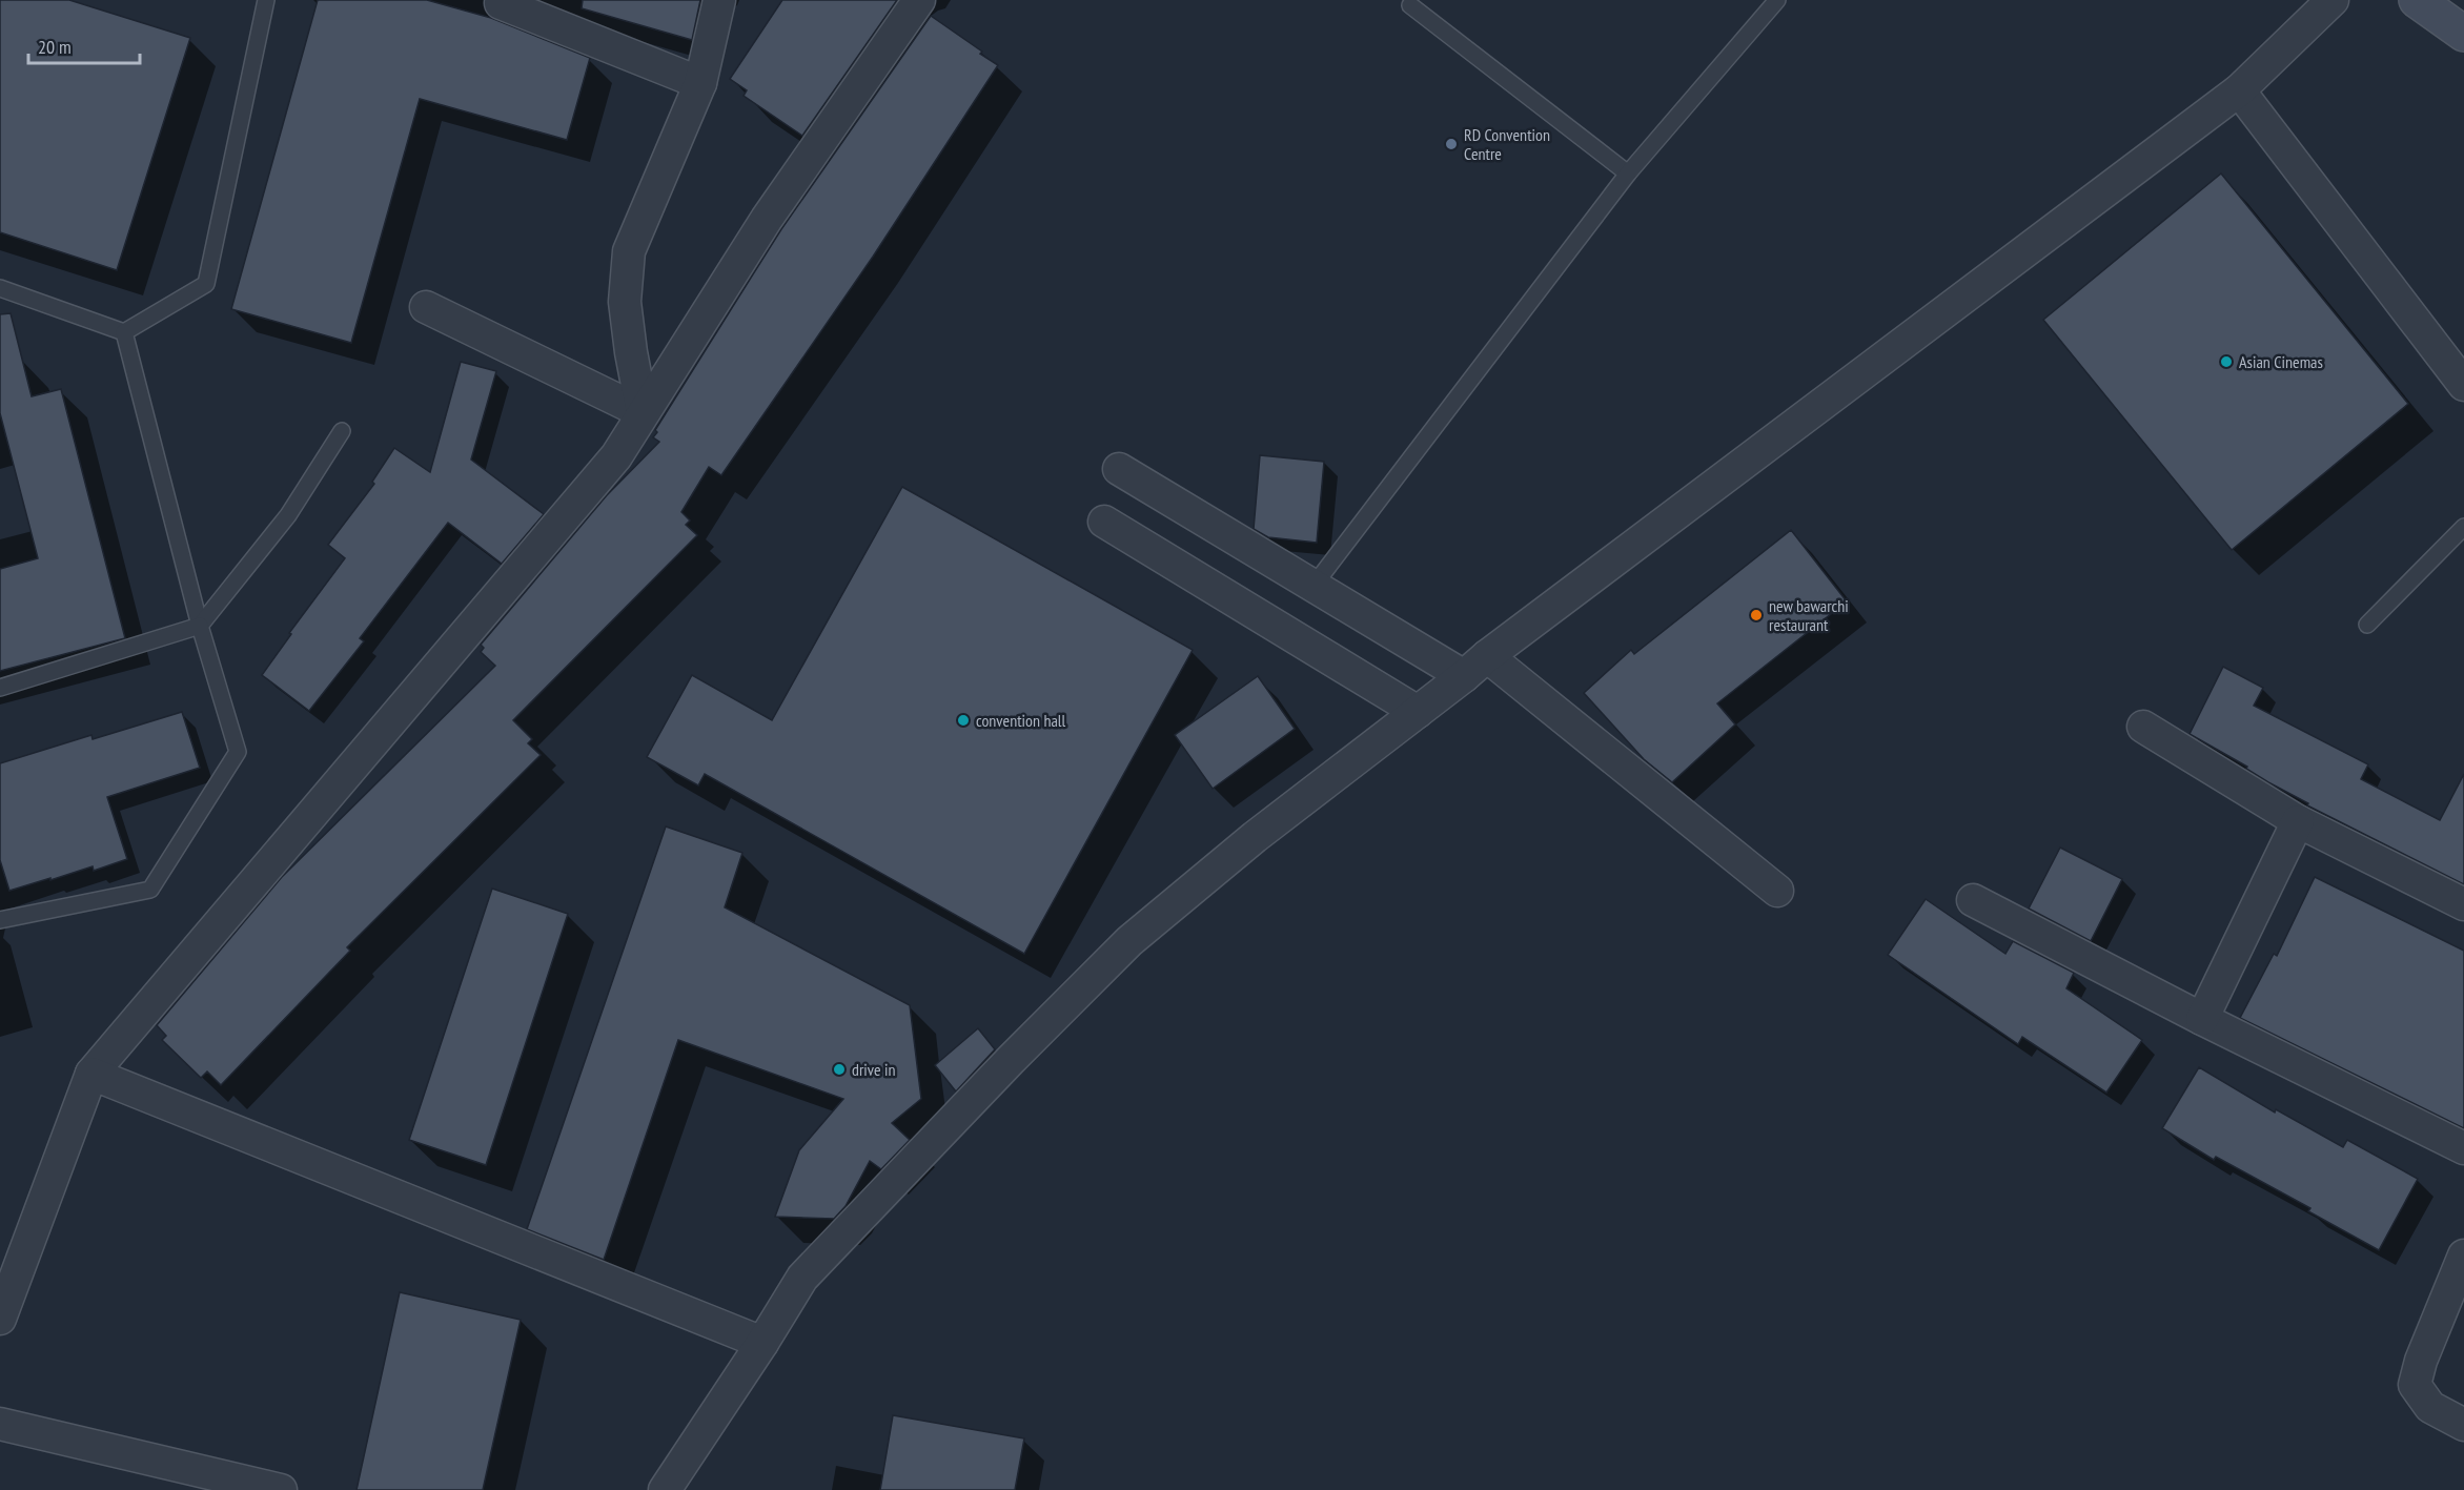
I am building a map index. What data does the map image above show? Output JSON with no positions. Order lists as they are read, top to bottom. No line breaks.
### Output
{"places":["RD Convention Centre","Asian Cinemas","new bawarchi restaurant","convention hall","drive in"],"scale_bar":"20 m"}
